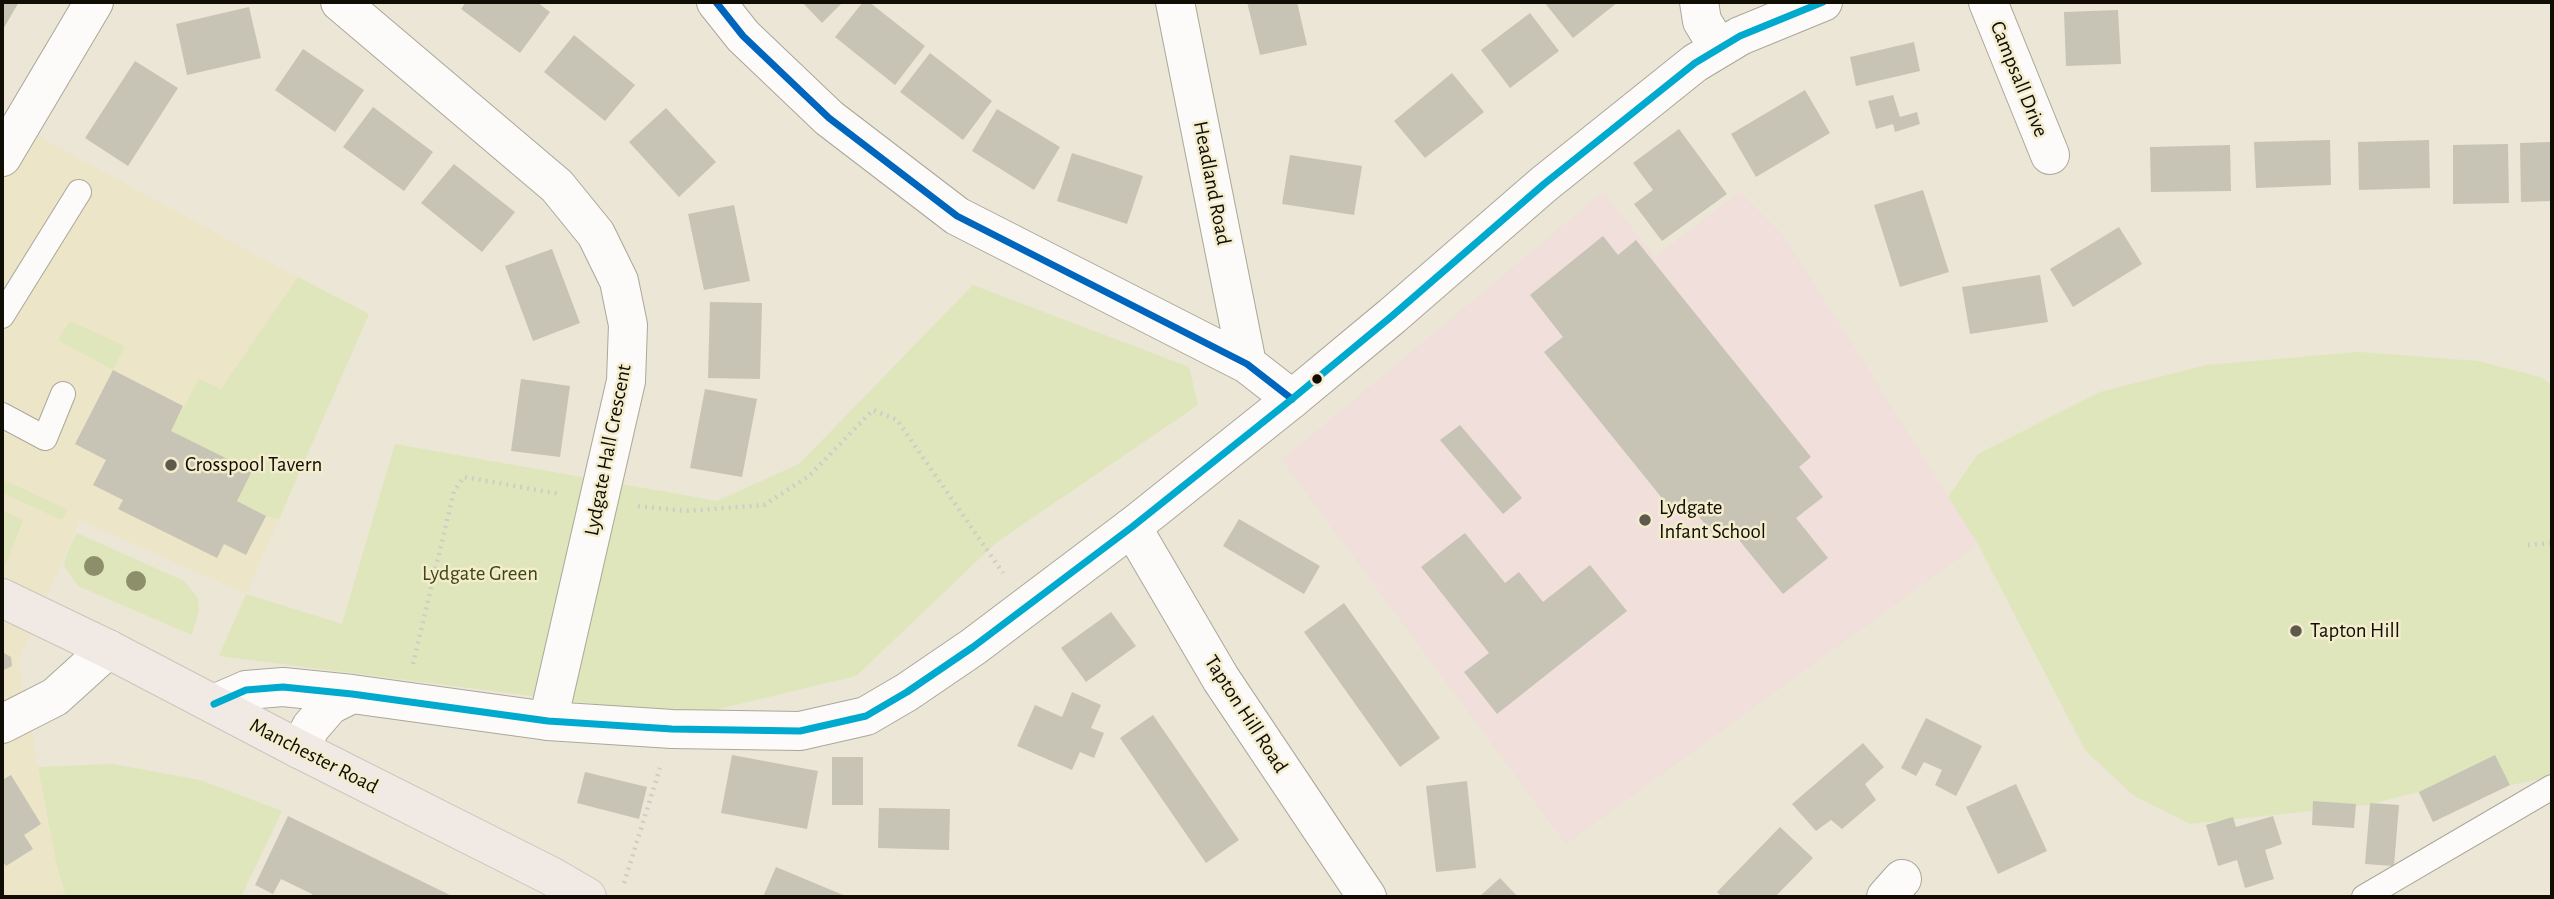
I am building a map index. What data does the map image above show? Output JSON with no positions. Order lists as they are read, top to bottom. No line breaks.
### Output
{"streets":{"main road":["Manchester Road"],"street":["Campsall Drive","Headland Road","Lydgate Hall Crescent","Tapton Hill Road"]},"parks":["Lydgate Green"],"places":["Crosspool Tavern","Lydgate Infant School","Tapton Hill"]}
